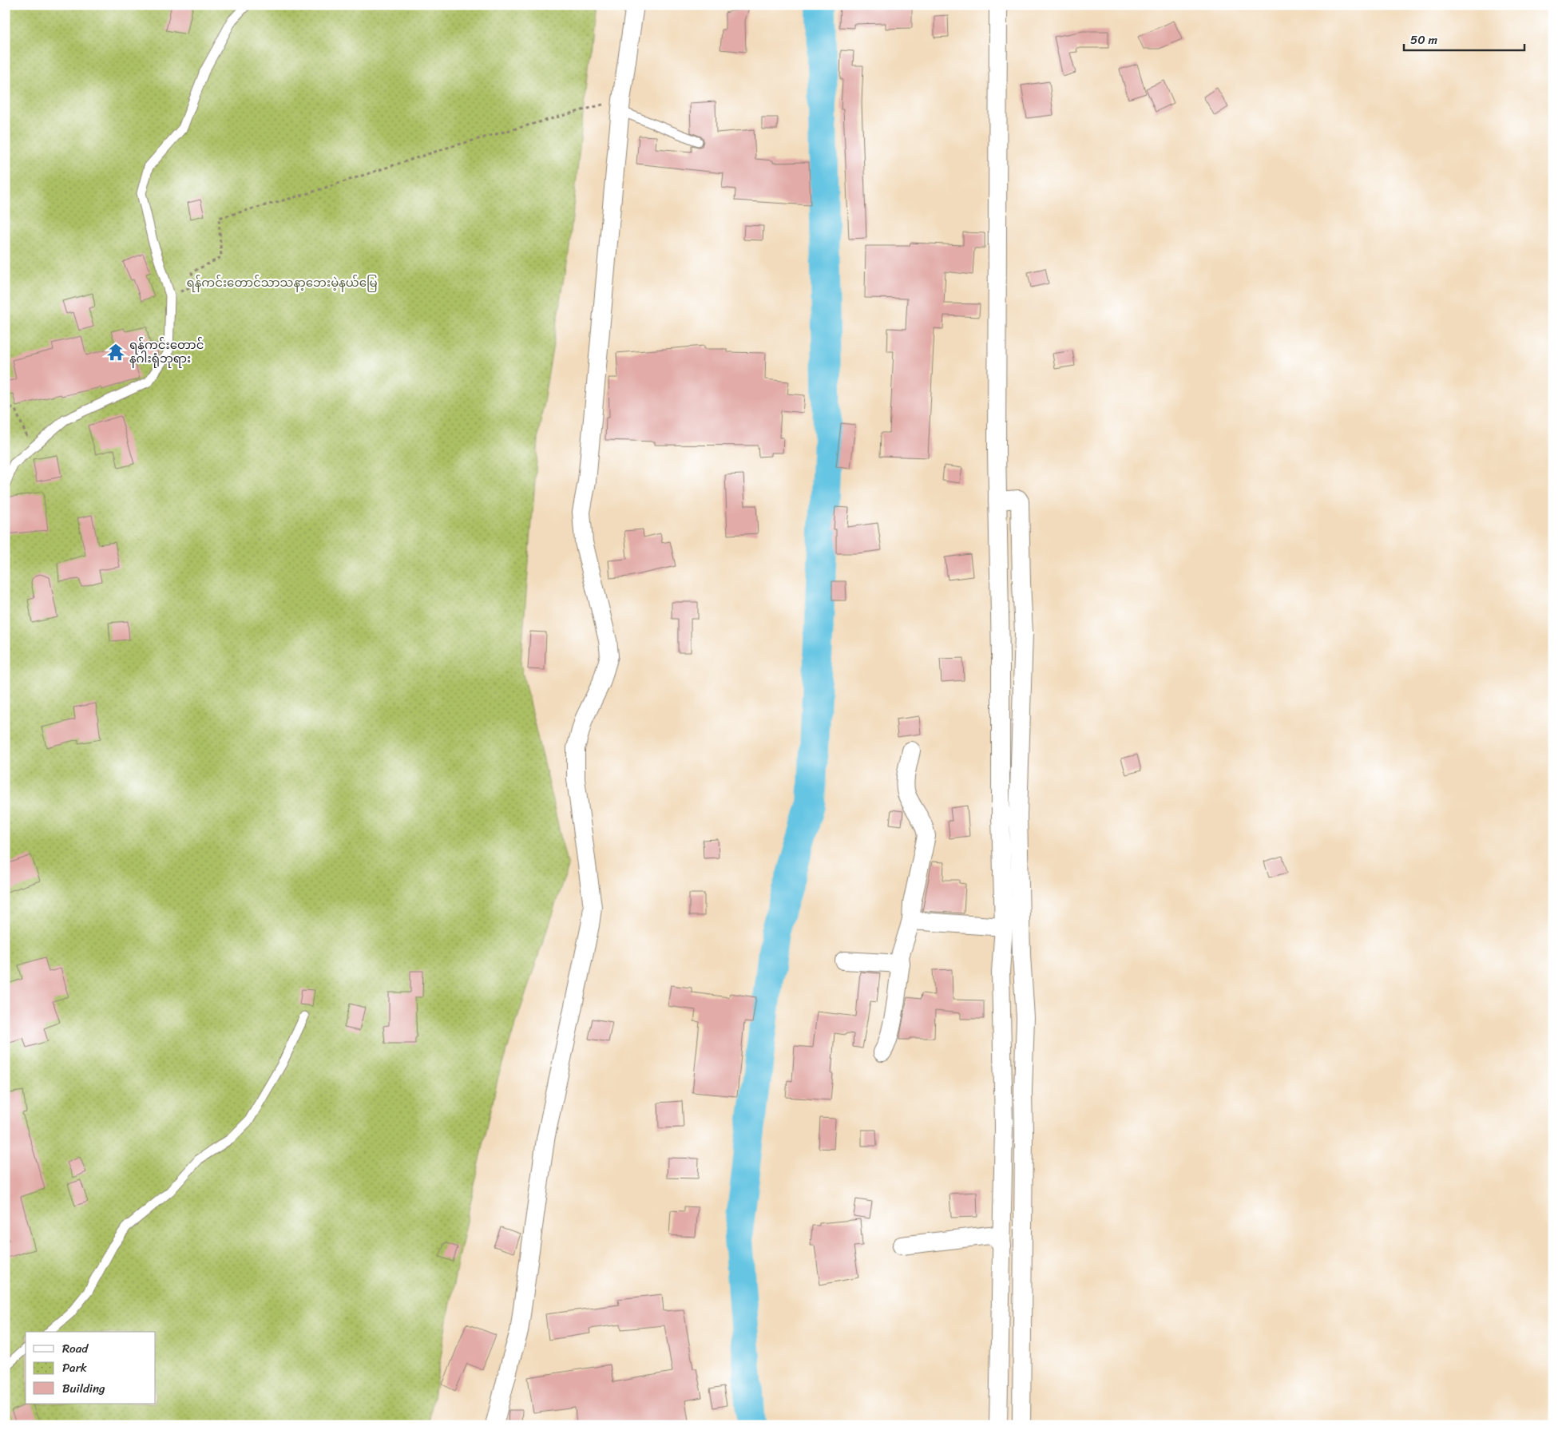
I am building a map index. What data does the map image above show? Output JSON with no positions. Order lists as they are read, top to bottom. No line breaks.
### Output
{"parks":["ရန်ကင်းတောင်သာသနာ့ဘေးမဲ့နယ်မြေ"],"places":{"temple":["ရန်ကင်းတောင် နဂါးရုံဘုရား"]},"legend":["Road","Park","Building"],"scale_bar":"50 m"}
